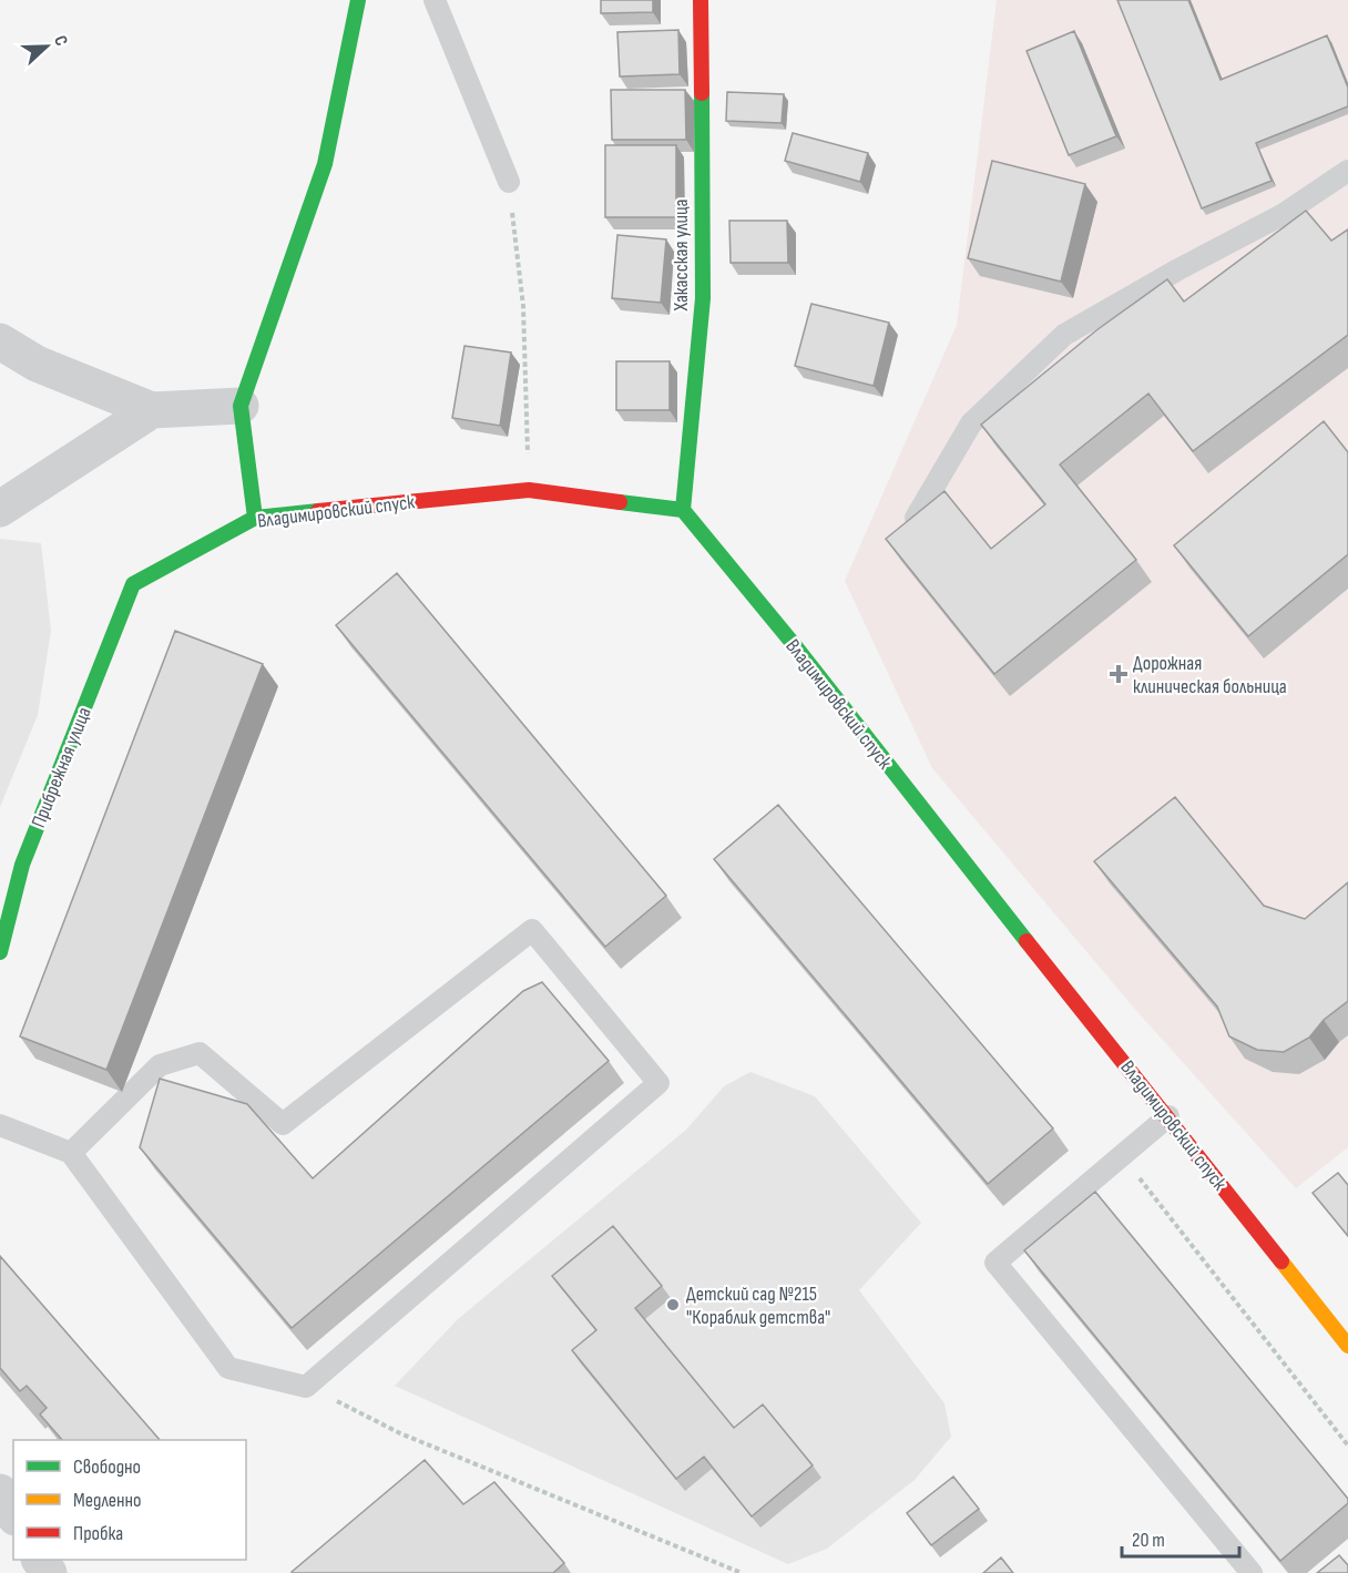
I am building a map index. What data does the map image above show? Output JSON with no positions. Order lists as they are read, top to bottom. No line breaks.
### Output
{"streets":{"street":["Хакасская улица","Владимировский спуск","Прибрежная улица"]},"crossings":[["Хакасская улица","Владимировский спуск"],["Владимировский спуск","Прибрежная улица"]],"places":{"health":["Дорожная клиническая больница"],"other":["Детский сад №215 \"Кораблик детства\""]},"legend":["Свободно","Медленно","Пробка"],"scale_bar":"20 m","north":"right"}
